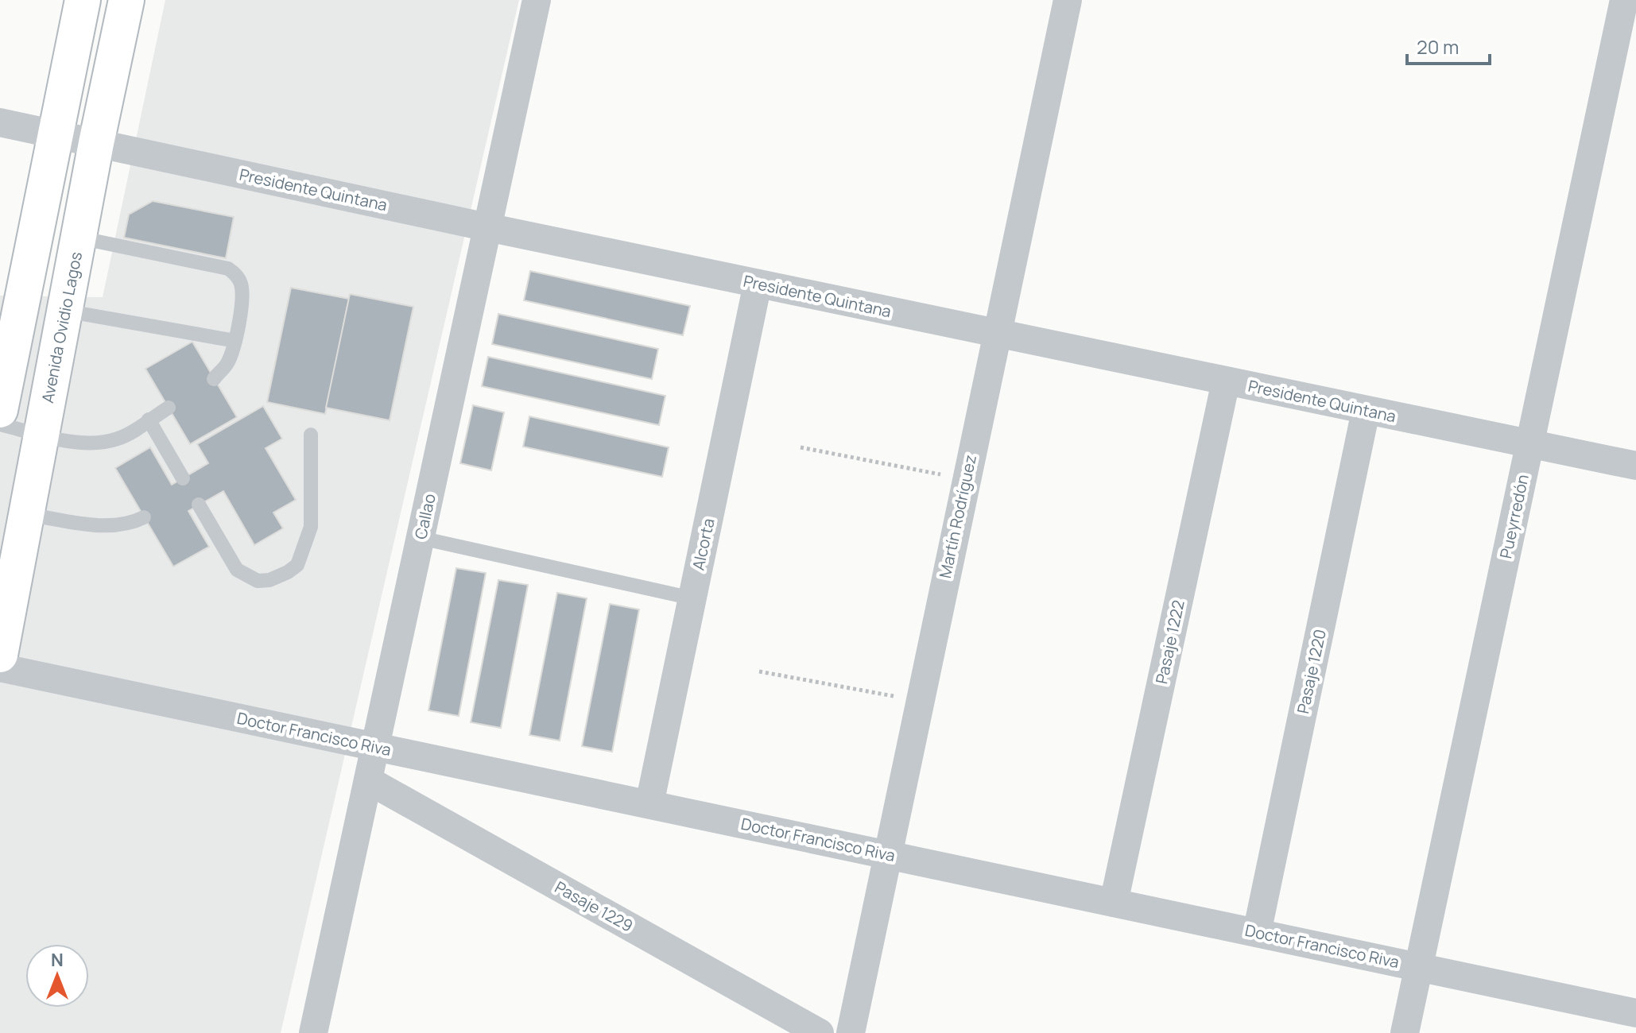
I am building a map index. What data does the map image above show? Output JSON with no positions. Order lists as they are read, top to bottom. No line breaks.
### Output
{"streets":{"main road":["Avenida Ovidio Lagos"],"street":["Presidente Quintana","Callao","Martín Rodríguez","Pueyrredón","Alcorta","Pasaje 1222","Pasaje 1220","Doctor Francisco Riva","Pasaje 1229"]},"crossings":[["Presidente Quintana","Avenida Ovidio Lagos"],["Presidente Quintana","Callao"],["Presidente Quintana","Martín Rodríguez"],["Presidente Quintana","Pueyrredón"],["Presidente Quintana","Alcorta"],["Presidente Quintana","Pasaje 1222"],["Presidente Quintana","Pasaje 1220"],["Callao","Doctor Francisco Riva"],["Callao","Pasaje 1229"],["Martín Rodríguez","Doctor Francisco Riva"],["Pueyrredón","Doctor Francisco Riva"],["Alcorta","Doctor Francisco Riva"],["Pasaje 1222","Doctor Francisco Riva"],["Pasaje 1220","Doctor Francisco Riva"]],"scale_bar":"20 m","north":"top"}
